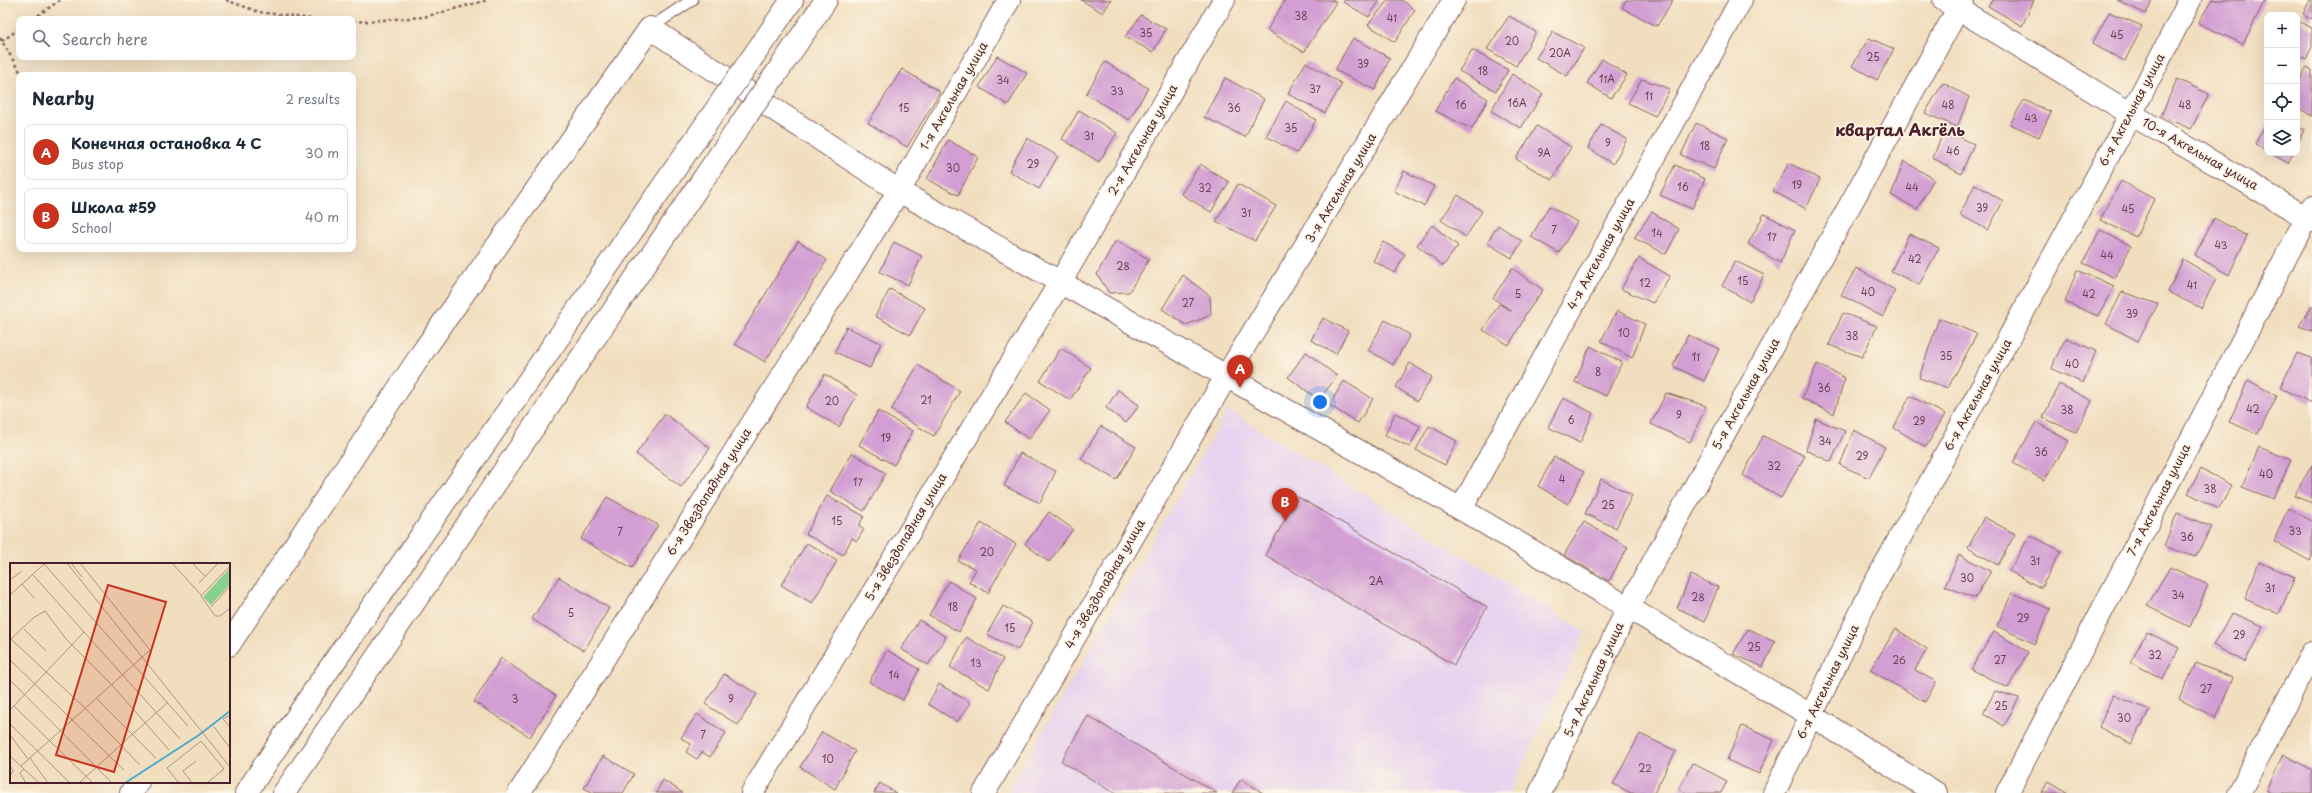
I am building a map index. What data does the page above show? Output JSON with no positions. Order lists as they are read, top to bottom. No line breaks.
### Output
{"streets":{"street":["1-я Акгельная улица","6-я Акгельная улица","2-я Акгельная улица","10-я Акгельная улица","3-я Акгельная улица","4-я Акгельная улица","5-я Акгельная улица","6-я Звездопадная улица","7-я Акгельная улица","5-я Звездопадная улица","4-я Звездопадная улица"]},"crossings":[["1-я Акгельная улица","6-я Звездопадная улица"],["6-я Акгельная улица","10-я Акгельная улица"],["2-я Акгельная улица","5-я Звездопадная улица"],["10-я Акгельная улица","5-я Акгельная улица"],["10-я Акгельная улица","7-я Акгельная улица"],["3-я Акгельная улица","4-я Звездопадная улица"]],"districts":["квартал Акгёль"],"house_numbers":["38","41","35","45","20","20А","25","39","18","11А","34","37","33","11","16А","16","48","48","15","36","43","35","31","9","18","46","9А","29","30","19","16","44","32","39","45","31","7","14","17","43","44","42","28","15","12","41","40","5","42","27","39","10","38","35","11","40","8","36","21","20","42","38","9","6","29","19","34","36","29","32","40","4","17","38","25","15","33","7","36","20","31","30","2А","31","34","28","18","5","29","15","29","25","32","26","27","13","14","27","3","9","25","30","7","10","22"],"page":{"map_buttons":["+","−"],"search":"Search here","heading":["Nearby","2 results"],"list":[{"mark":"A","name":"Конечная остановка 4 С","note":"Bus stop","value":"30 m"},{"mark":"B","name":"Школа #59","note":"School","value":"40 m"}],"pins":["A","B"]}}
